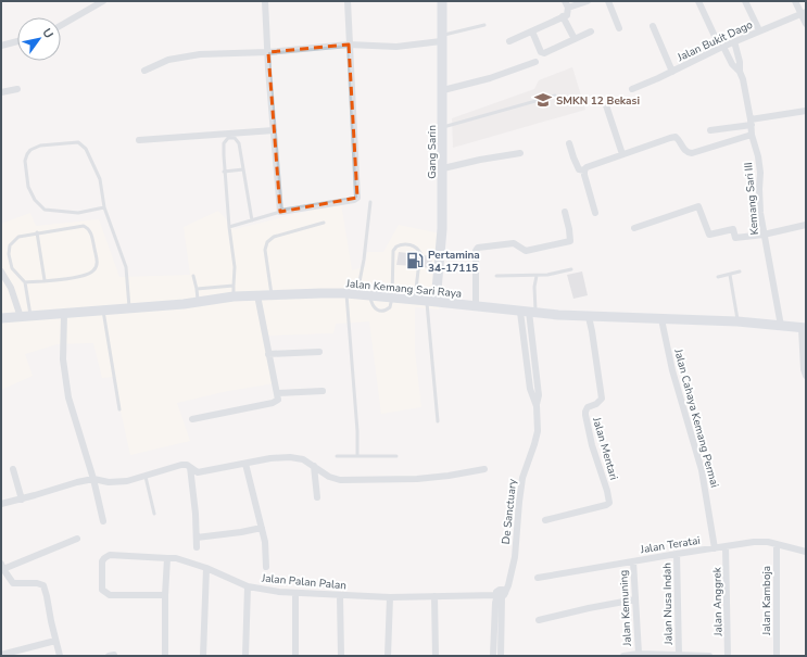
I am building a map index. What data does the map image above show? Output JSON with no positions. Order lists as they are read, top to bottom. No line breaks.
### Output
{"streets":{"main road":["Gang Sarin","Jalan Kemang Sari Raya"],"street":["Jalan Bukit Dago","Kemang Sari III","Jalan Cahaya Kemang Permai","Jalan Mentari","De Sanctuary","Jalan Teratai","Jalan Palan Palan","Jalan Kamboja","Jalan Anggrek","Jalan Nusa Indah","Jalan Kemuning"]},"crossings":[["Jalan Bukit Dago","Kemang Sari III"],["Gang Sarin","Jalan Kemang Sari Raya"],["Kemang Sari III","Jalan Kemang Sari Raya"],["Jalan Kemang Sari Raya","Jalan Cahaya Kemang Permai"],["Jalan Kemang Sari Raya","Jalan Mentari"],["Jalan Kemang Sari Raya","De Sanctuary"],["Jalan Cahaya Kemang Permai","Jalan Teratai"],["De Sanctuary","Jalan Palan Palan"],["Jalan Teratai","Jalan Kamboja"],["Jalan Teratai","Jalan Anggrek"],["Jalan Teratai","Jalan Nusa Indah"],["Jalan Teratai","Jalan Kemuning"]],"places":{"school or university":["SMKN 12 Bekasi"],"fuel station":["Pertamina 34-17115"]},"north":"top right"}
